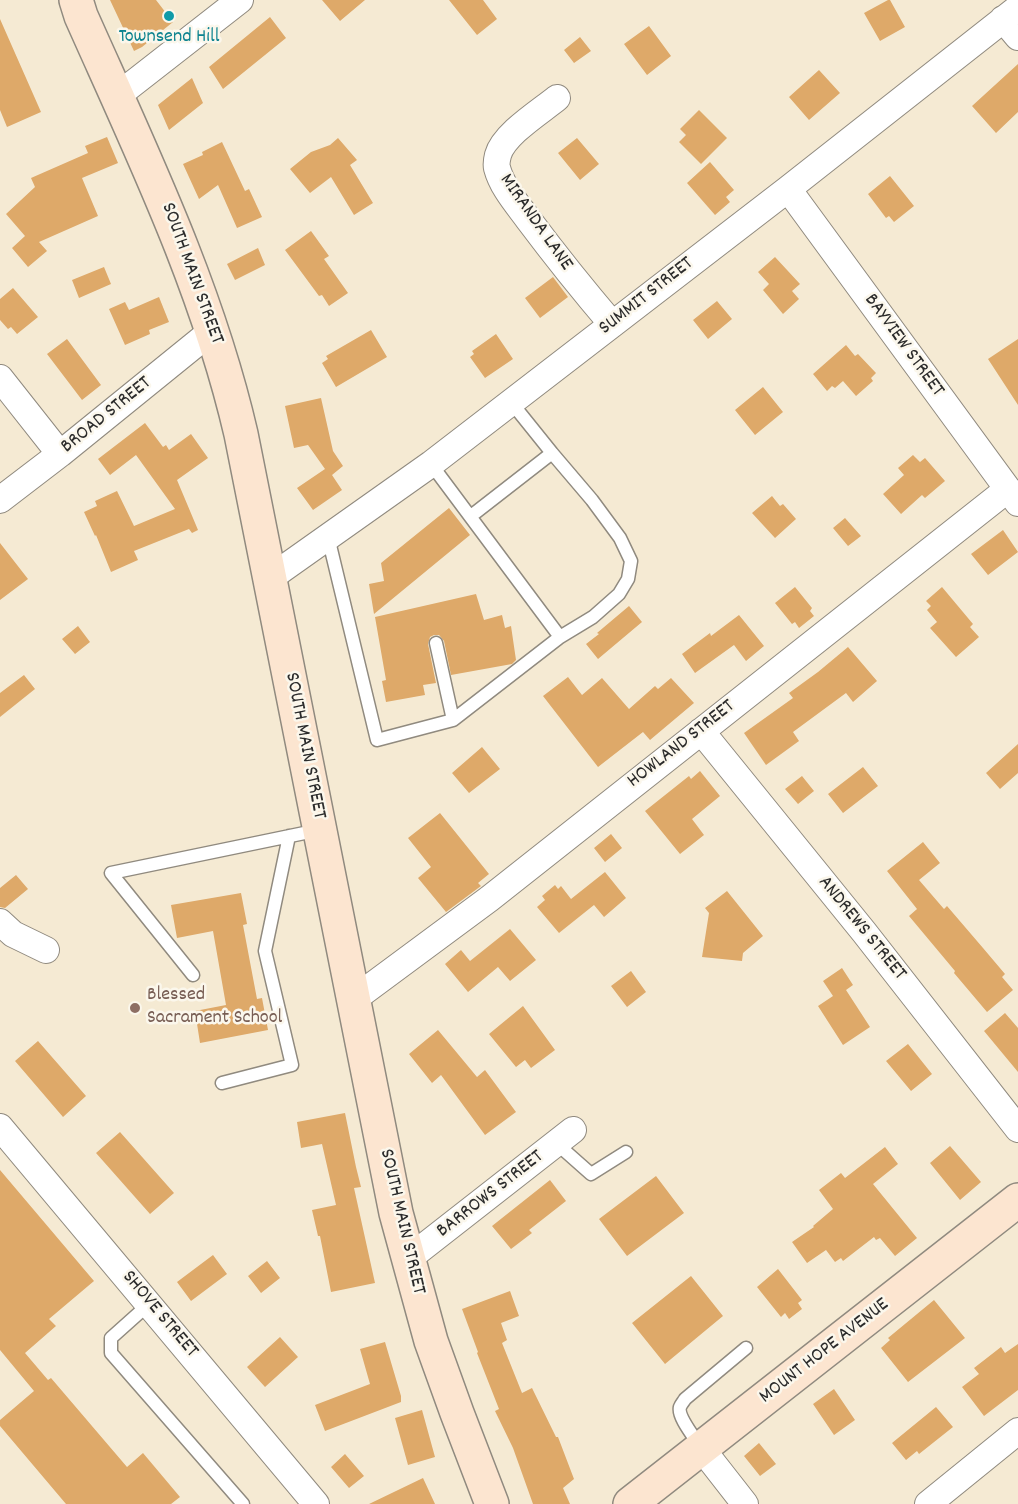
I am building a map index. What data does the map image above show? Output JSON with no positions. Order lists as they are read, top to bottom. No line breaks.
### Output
{"streets":{"main road":["SOUTH MAIN STREET","MOUNT HOPE AVENUE"],"street":["MIRANDA LANE","SUMMIT STREET","BAYVIEW STREET","BROAD STREET","HOWLAND STREET","ANDREWS STREET","BARROWS STREET","SHOVE STREET"]},"crossings":[["MIRANDA LANE","SUMMIT STREET"],["SOUTH MAIN STREET","SUMMIT STREET"],["SOUTH MAIN STREET","BROAD STREET"],["SOUTH MAIN STREET","HOWLAND STREET"],["SOUTH MAIN STREET","BARROWS STREET"],["SUMMIT STREET","BAYVIEW STREET"],["BAYVIEW STREET","HOWLAND STREET"],["HOWLAND STREET","ANDREWS STREET"]],"places":["Townsend Hill","Blessed Sacrament School"]}
